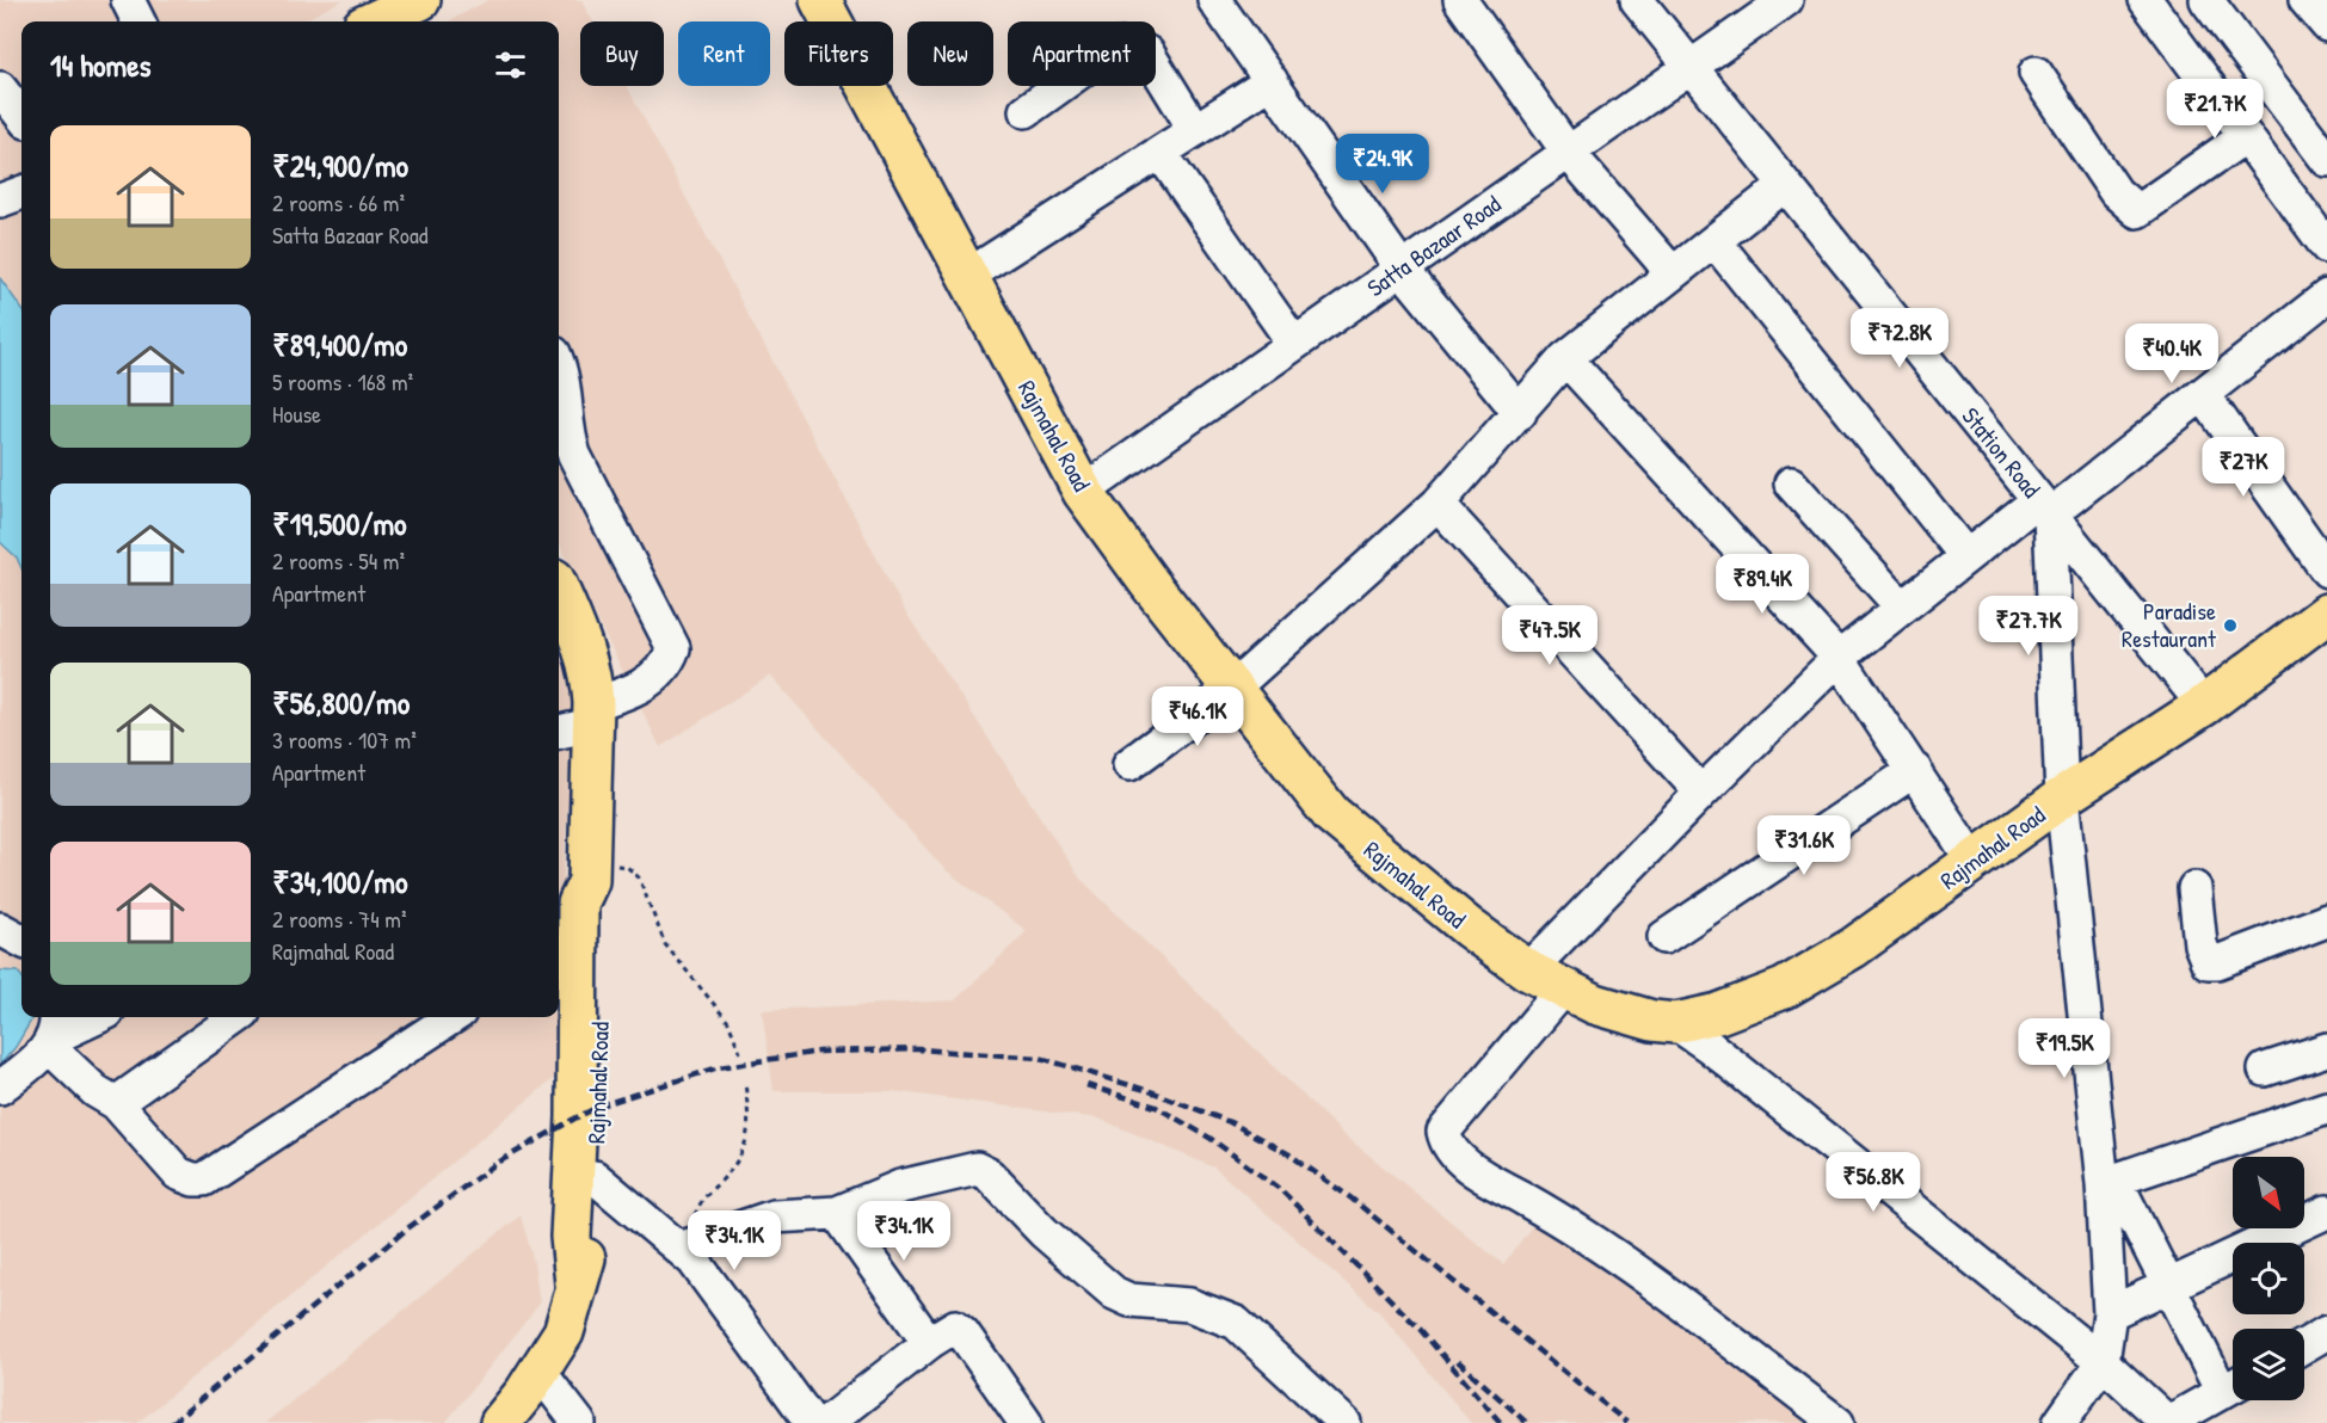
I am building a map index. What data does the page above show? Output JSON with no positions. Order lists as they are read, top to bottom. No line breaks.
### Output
{"streets":{"main road":["Rajmahal Road"],"street":["Satta Bazaar Road","Station Road"]},"crossings":[["Satta Bazaar Road","Rajmahal Road"],["Satta Bazaar Road","Station Road"],["Rajmahal Road","Station Road"]],"places":["Paradise Restaurant"],"north":"bottom right","page":{"chip":["Buy","Rent","Filters","New","Apartment"],"heading":"14 homes","price":["₹21.7K","₹24.9K","₹72.8K","₹40.4K","₹27K","₹89.4K","₹27.7K","₹47.5K","₹46.1K","₹31.6K","₹19.5K","₹56.8K","₹34.1K","₹34.1K"],"list":[{"name":"₹24,900/mo","note":"2 rooms · 66 m² · Satta Bazaar Road"},{"name":"₹89,400/mo","note":"5 rooms · 168 m² · House"},{"name":"₹19,500/mo","note":"2 rooms · 54 m² · Apartment"},{"name":"₹56,800/mo","note":"3 rooms · 107 m² · Apartment"},{"name":"₹34,100/mo","note":"2 rooms · 74 m² · Rajmahal Road"}]}}
